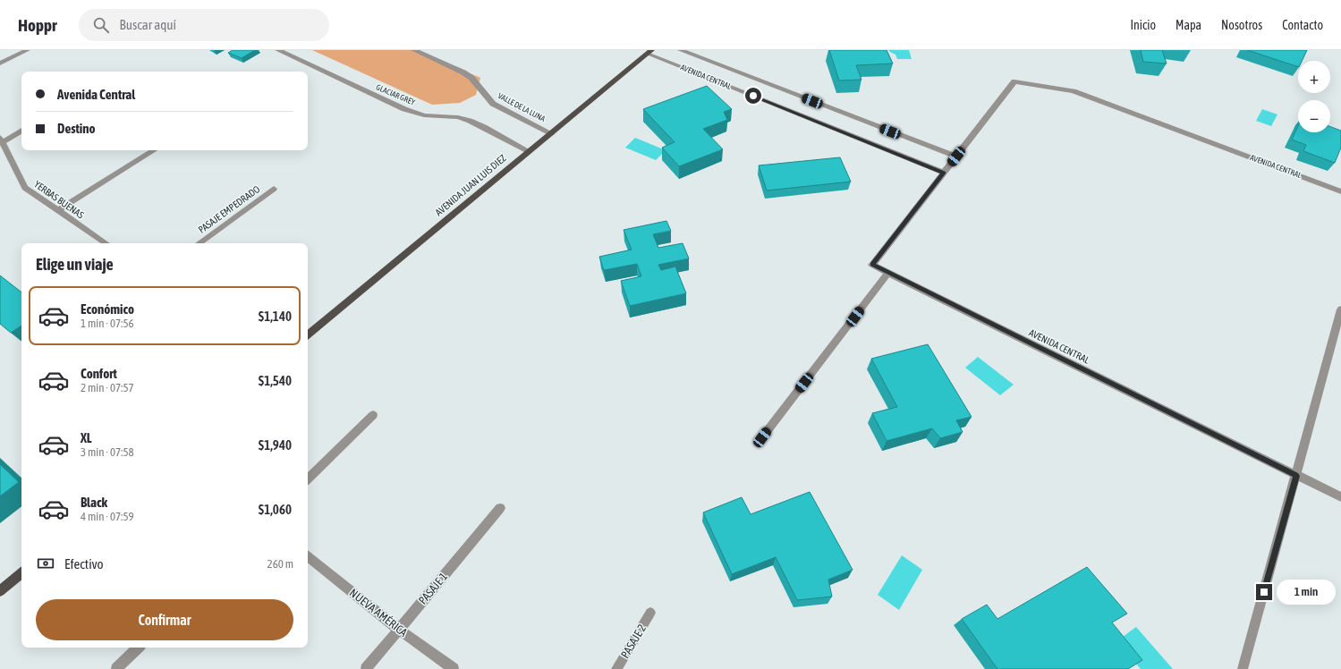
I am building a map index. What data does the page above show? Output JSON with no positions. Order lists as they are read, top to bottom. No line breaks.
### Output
{"streets":{"main road":["AVENIDA JUAN LUIS DIEZ"],"street":["AVENIDA CENTRAL","GLACIAR GREY","VALLE DE LA LUNA","YERBAS BUENAS","PASAJE EMPEDRADO","PASAJE 1","NUEVA AMÉRICA","PASAJE 2"]},"crossings":[["AVENIDA CENTRAL","AVENIDA JUAN LUIS DIEZ"],["GLACIAR GREY","AVENIDA JUAN LUIS DIEZ"],["VALLE DE LA LUNA","AVENIDA JUAN LUIS DIEZ"],["PASAJE 1","NUEVA AMÉRICA"]],"page":{"header":"Hoppr","search":"Buscar aquí","nav":["Inicio","Mapa","Nosotros","Contacto"],"map_buttons":["+","−"],"banner":["Avenida Central","Destino"],"heading":"Elige un viaje","list":[{"name":"Económico","note":"1 min · 07:56","value":"$1,140"},{"name":"Confort","note":"2 min · 07:57","value":"$1,540"},{"name":"XL","note":"3 min · 07:58","value":"$1,940"},{"name":"Black","note":"4 min · 07:59","value":"$1,060"}],"pay":["Efectivo","260 m"],"bubble":"1 min","buttons":"Confirmar"}}
